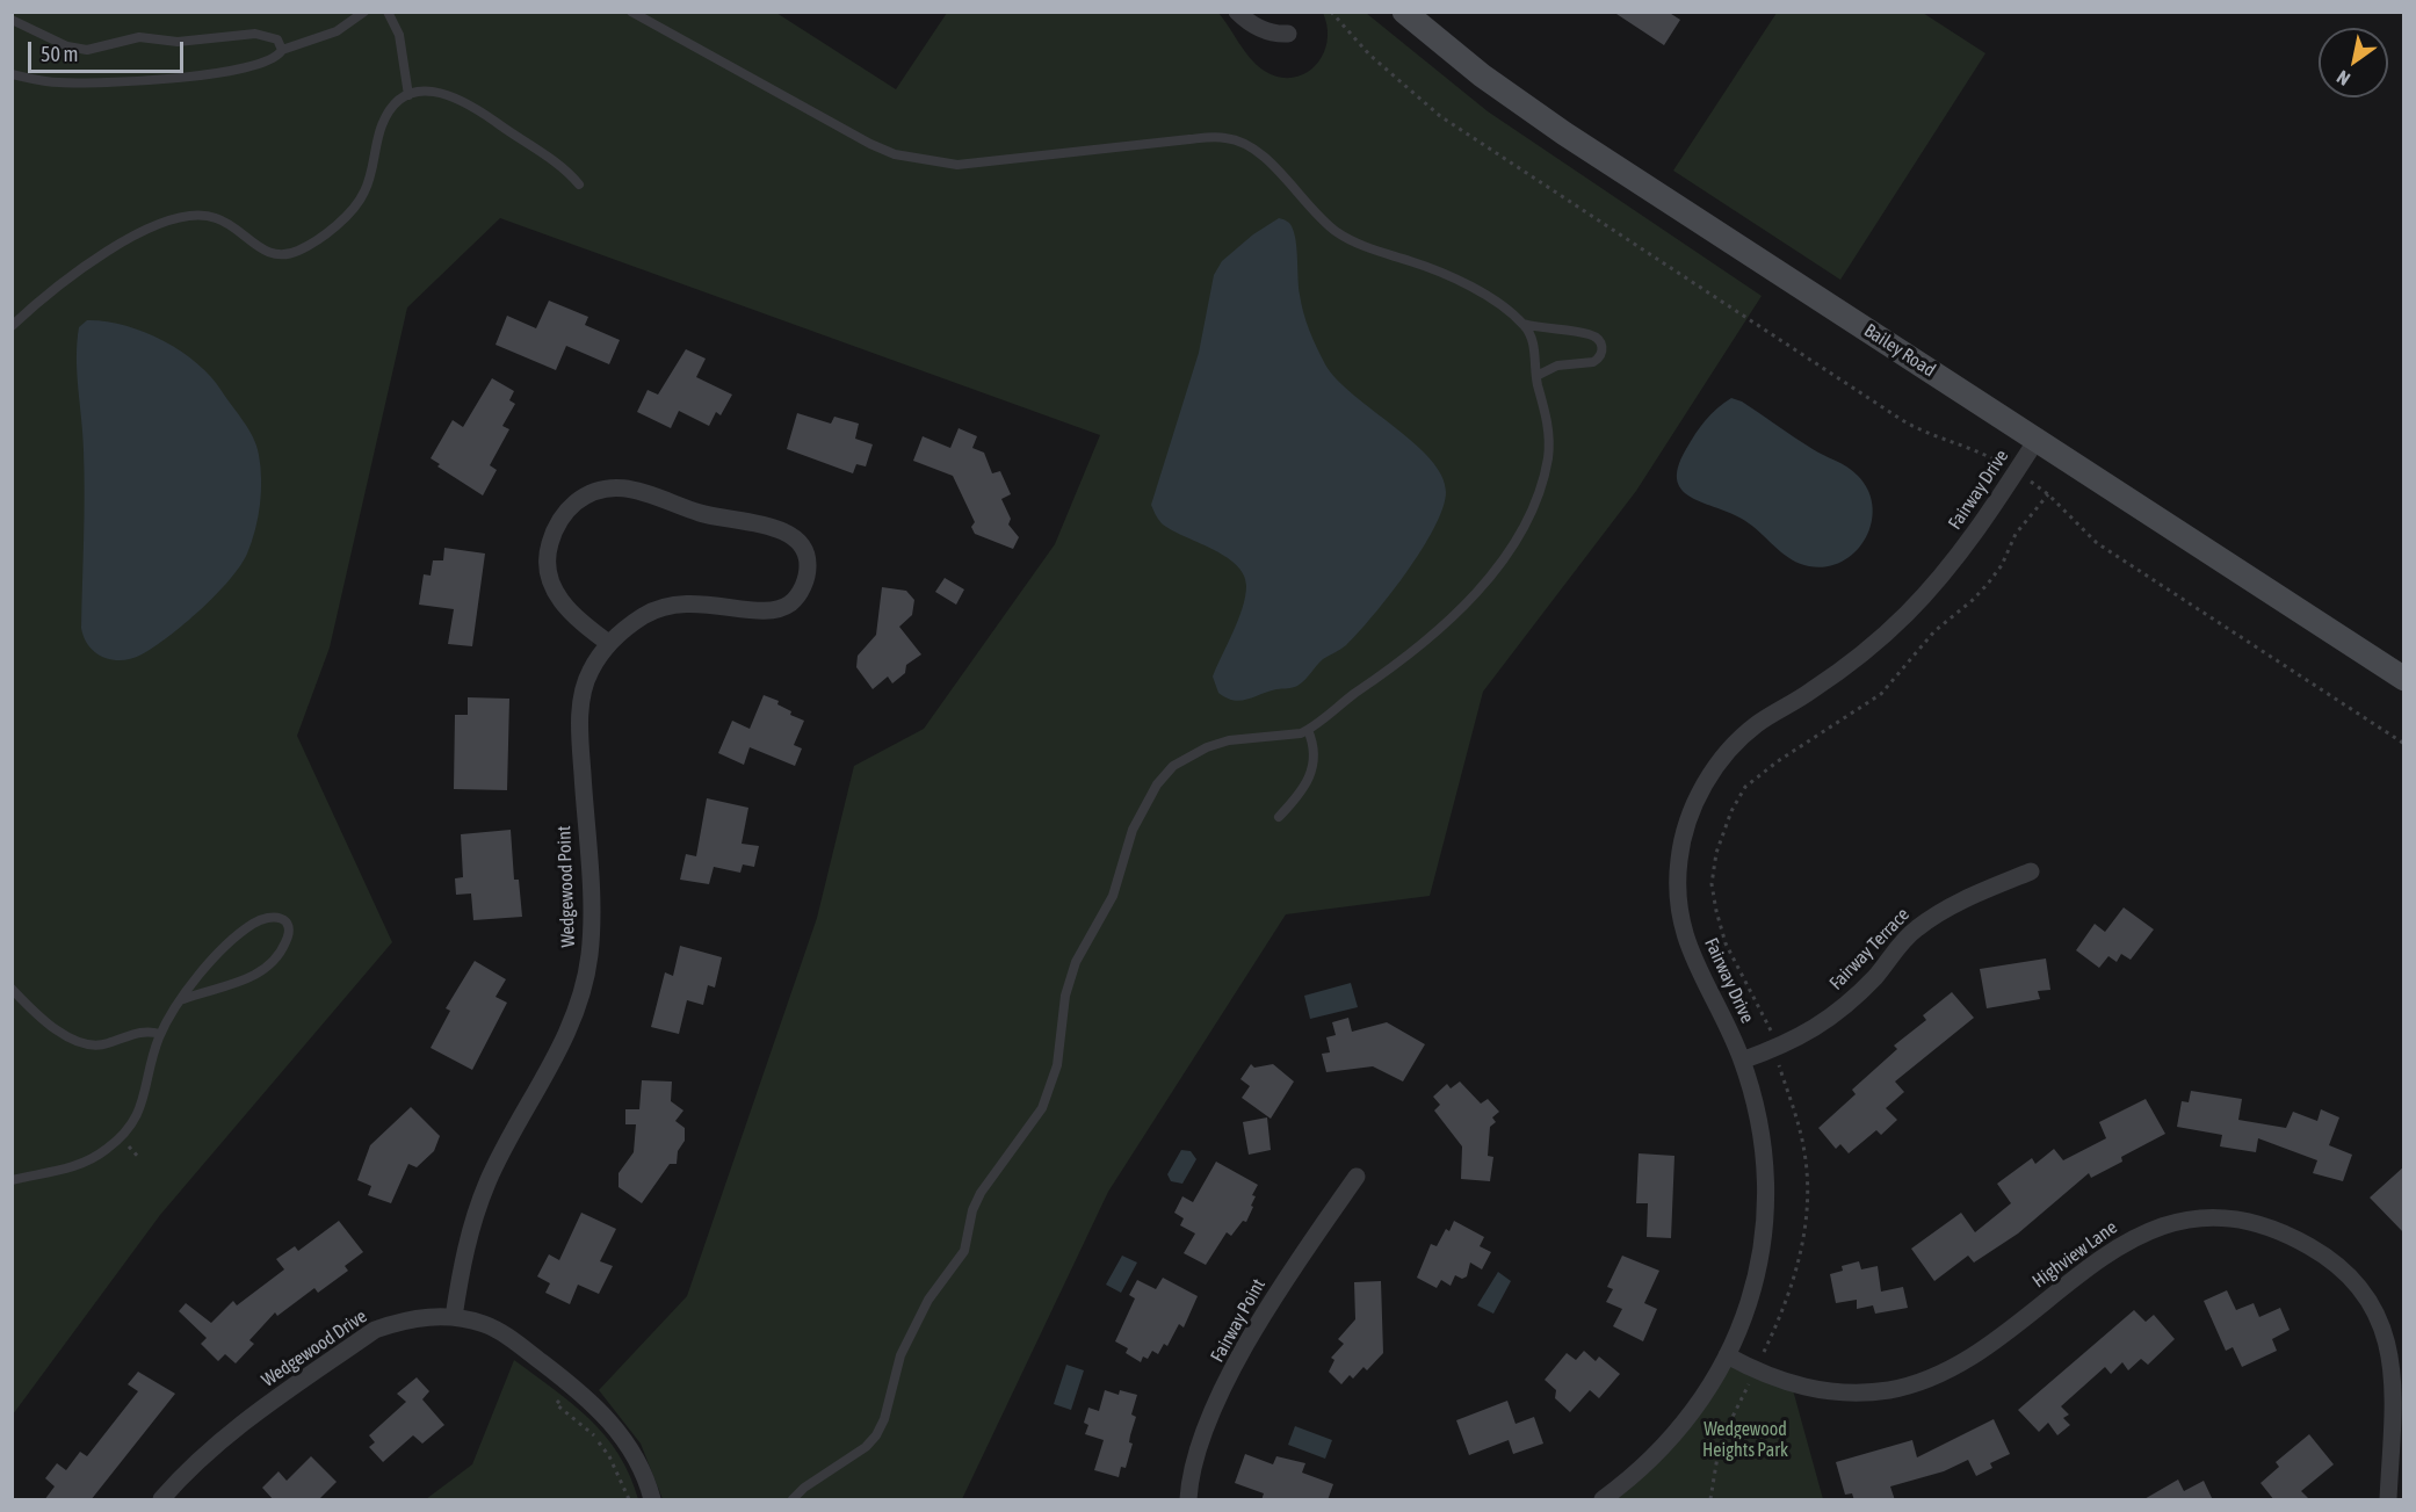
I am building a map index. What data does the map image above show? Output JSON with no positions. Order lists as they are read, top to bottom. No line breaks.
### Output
{"streets":{"main road":["Bailey Road"],"street":["Fairway Drive","Wedgewood Point","Fairway Terrace","Highview Lane","Fairway Point","Wedgewood Drive"]},"crossings":[["Bailey Road","Fairway Drive"],["Fairway Drive","Fairway Terrace"],["Fairway Drive","Highview Lane"],["Wedgewood Point","Wedgewood Drive"]],"parks":["Wedgewood Heights Park"],"scale_bar":"50 m","north":"bottom left"}
